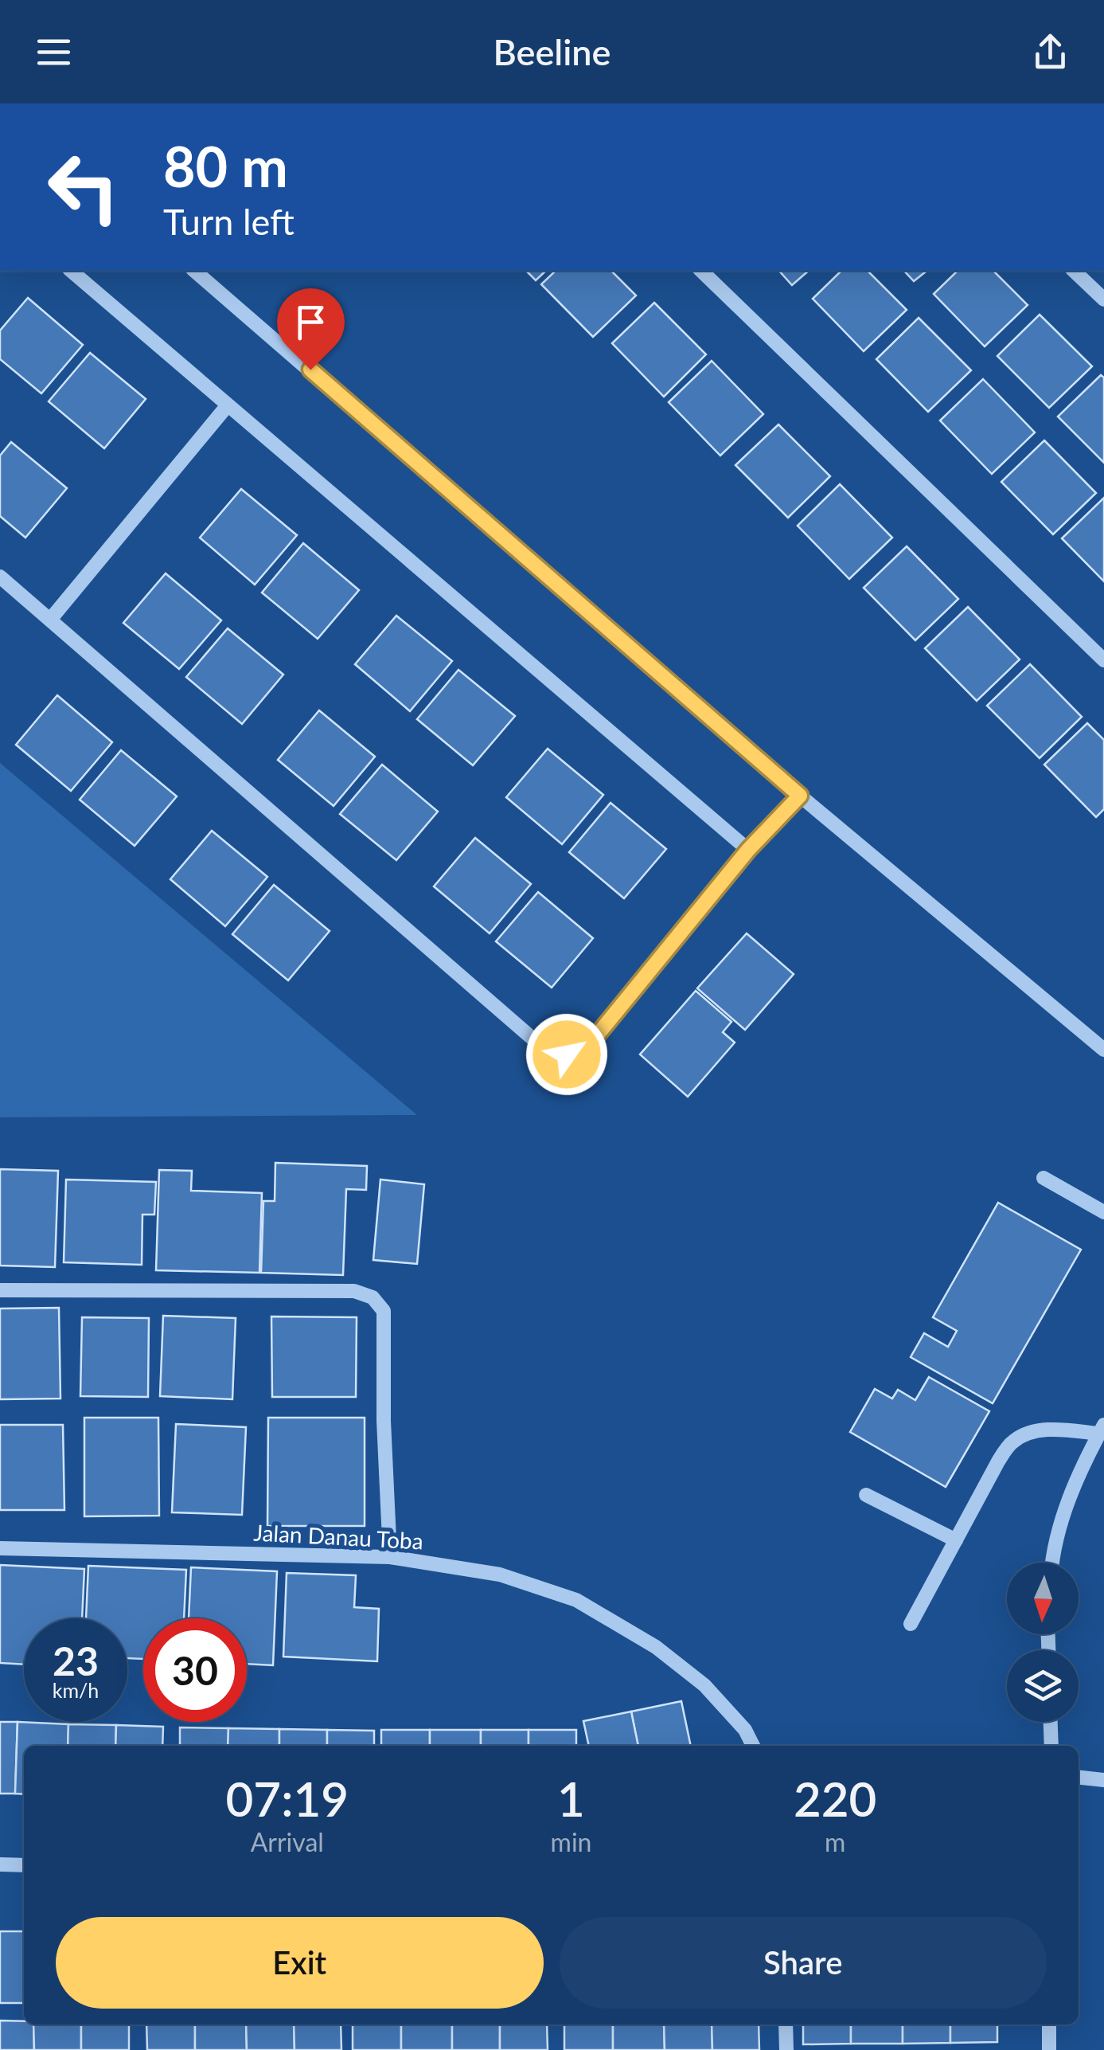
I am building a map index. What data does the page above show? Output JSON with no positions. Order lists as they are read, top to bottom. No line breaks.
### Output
{"streets":{"street":["Jalan Danau Toba"]},"north":"bottom","page":{"header":"Beeline","turn":["80 m","Turn left"],"speed":"23 km/h","limit":"30","eta":["07:19","Arrival","1","min","220","m"],"buttons":["Exit","Share"]}}
